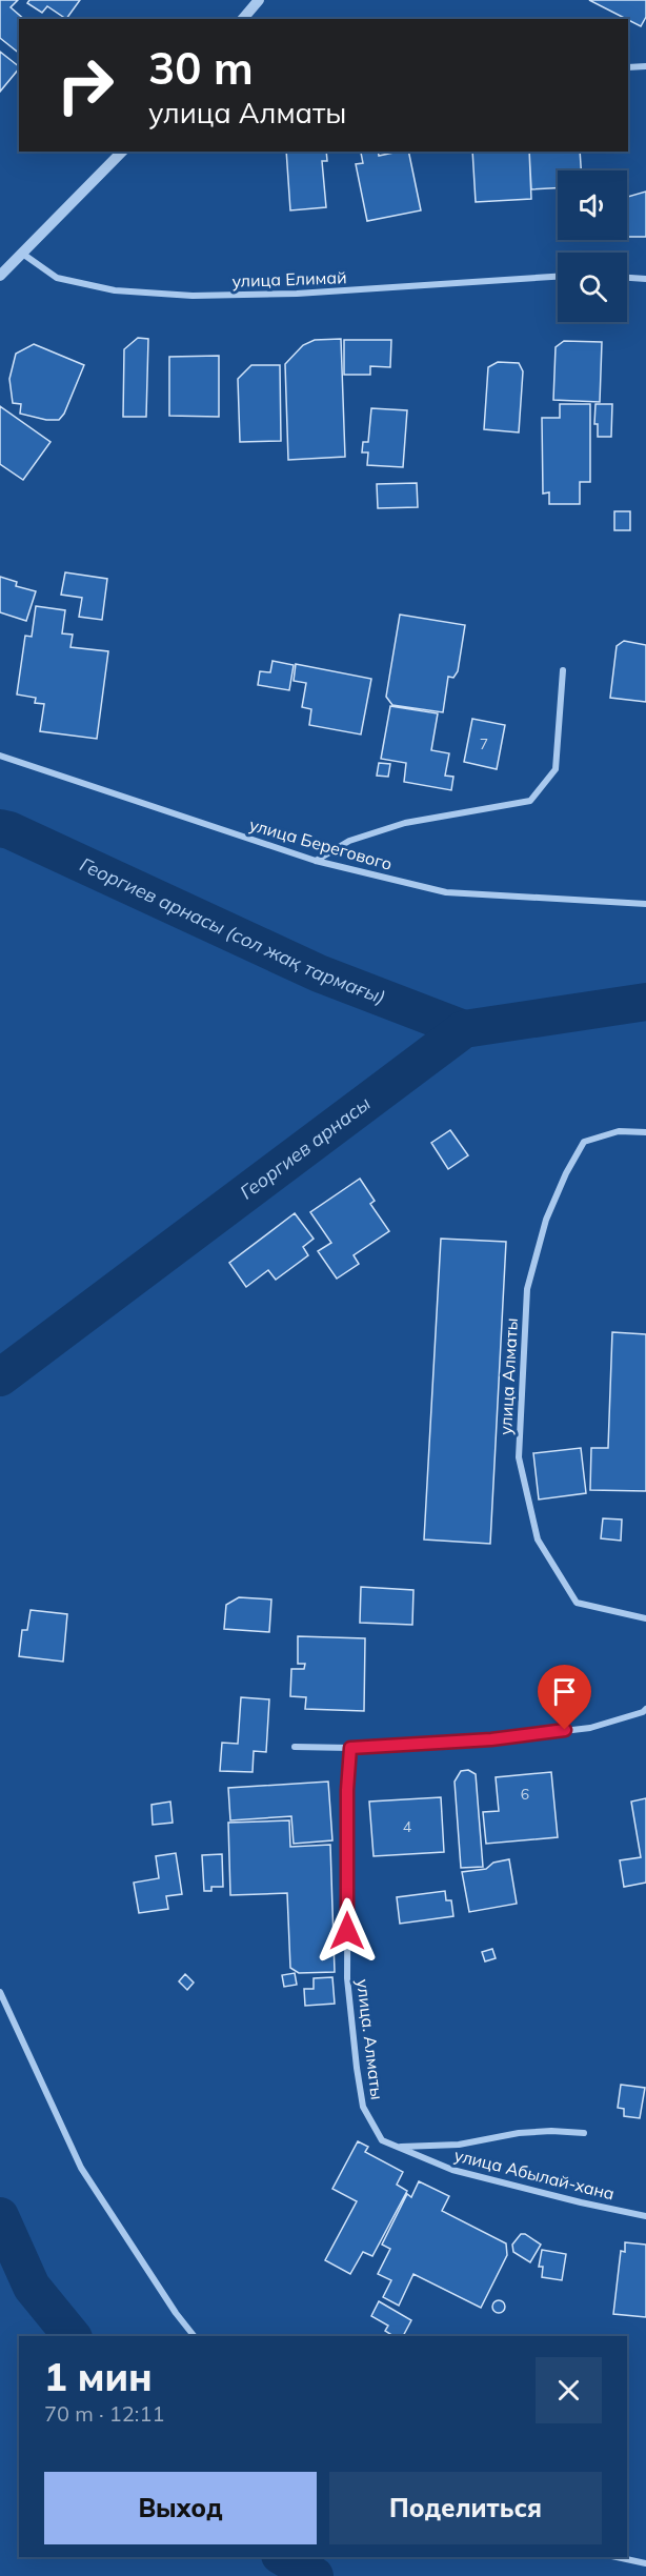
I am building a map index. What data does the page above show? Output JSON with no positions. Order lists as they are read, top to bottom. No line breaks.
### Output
{"streets":{"street":["улица Елимай","улица Берегового","улица Алматы","улица. Алматы","улица Абылай-хана"]},"crossings":[["улица. Алматы","улица Абылай-хана"]],"water":["Георгиев арнасы (сол жақ тармағы)","Георгиев арнасы"],"house_numbers":["7","6","4"],"page":{"turn":["30 m","улица Алматы"],"heading":["1 мин","70 m · 12:11"],"buttons":["Выход","Поделиться"]}}
